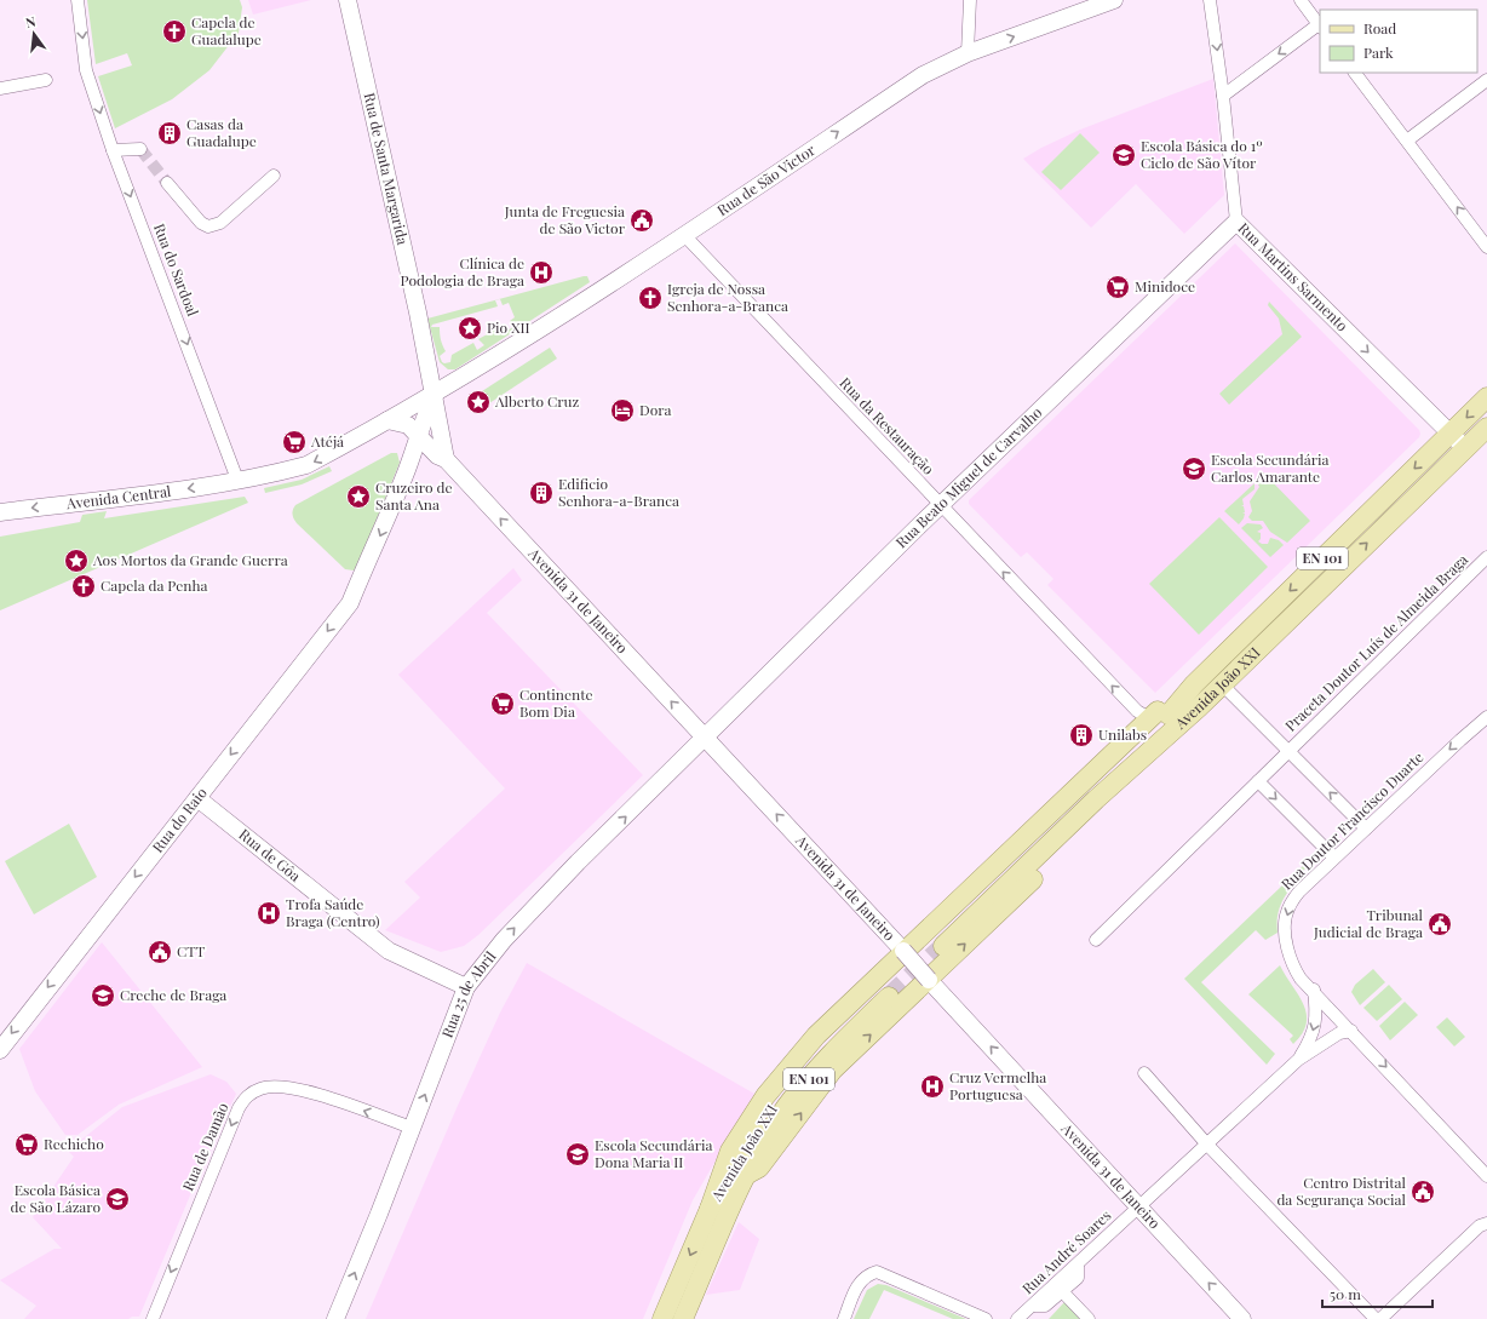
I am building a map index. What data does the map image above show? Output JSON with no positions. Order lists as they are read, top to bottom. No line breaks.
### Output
{"streets":{"main road":["EN 101","Avenida João XXI"],"street":["Rua de Santa Margarida","Rua de São Victor","Rua do Sardoal","Rua Martins Sarmento","Rua da Restauração","Rua Beato Miguel de Carvalho","Avenida Central","Avenida 31 de Janeiro","Praceta Doutor Luís de Almeida Braga","Rua do Raio","Rua Doutor Francisco Duarte","Rua de Gôa","Rua 25 de Abril","Rua de Damão","Rua André Soares"]},"crossings":[["Rua de Santa Margarida","Rua de São Victor"],["Rua de Santa Margarida","Avenida 31 de Janeiro"],["Rua de Santa Margarida","Rua do Raio"],["Rua de São Victor","Rua da Restauração"],["Rua de São Victor","Avenida Central"],["Rua de São Victor","Avenida 31 de Janeiro"],["Rua de São Victor","Rua do Raio"],["Rua do Sardoal","Avenida Central"],["Rua Martins Sarmento","Rua Beato Miguel de Carvalho"],["Rua Martins Sarmento","Avenida João XXI"],["Rua da Restauração","Rua Beato Miguel de Carvalho"],["Rua da Restauração","Avenida João XXI"],["Rua Beato Miguel de Carvalho","Avenida 31 de Janeiro"],["Rua Beato Miguel de Carvalho","Rua 25 de Abril"],["Avenida Central","Avenida 31 de Janeiro"],["Avenida 31 de Janeiro","Rua do Raio"],["Avenida 31 de Janeiro","Rua 25 de Abril"],["Avenida 31 de Janeiro","Rua André Soares"],["Praceta Doutor Luís de Almeida Braga","Avenida João XXI"],["Praceta Doutor Luís de Almeida Braga","Rua Doutor Francisco Duarte"],["Rua do Raio","Rua de Gôa"],["Rua de Gôa","Rua 25 de Abril"],["Rua 25 de Abril","Rua de Damão"]],"one_way":["Rua de São Victor","Rua do Sardoal","Rua Martins Sarmento","Rua da Restauração","Avenida Central","Avenida 31 de Janeiro","Rua do Raio","Rua 25 de Abril"],"places":{"church":["Capela de Guadalupe","Igreja de Nossa Senhora-a-Branca","Capela da Penha"],"building":["Casas da Guadalupe","Edificio Senhora-a-Branca","Unilabs"],"school or university":["Escola Básica do 1º Ciclo de São Vítor","Escola Secundária Carlos Amarante","Creche de Braga","Escola Secundária Dona Maria II","Escola Básica de São Lázaro"],"public building":["Junta de Freguesia de São Victor","Tribunal Judicial de Braga","CTT","Centro Distrital da Segurança Social"],"hospital":["Clínica de Podologia de Braga","Trofa Saúde Braga (Centro)","Cruz Vermelha Portuguesa"],"supermarket":["Minidoce","Atéjá","Continente Bom Dia","Rechicho"],"place":["Pio XII","Alberto Cruz","Cruzeiro de Santa Ana","Aos Mortos da Grande Guerra"],"hotel":["Dora"]},"legend":["Road","Park"],"scale_bar":"50 m","north":"top"}
